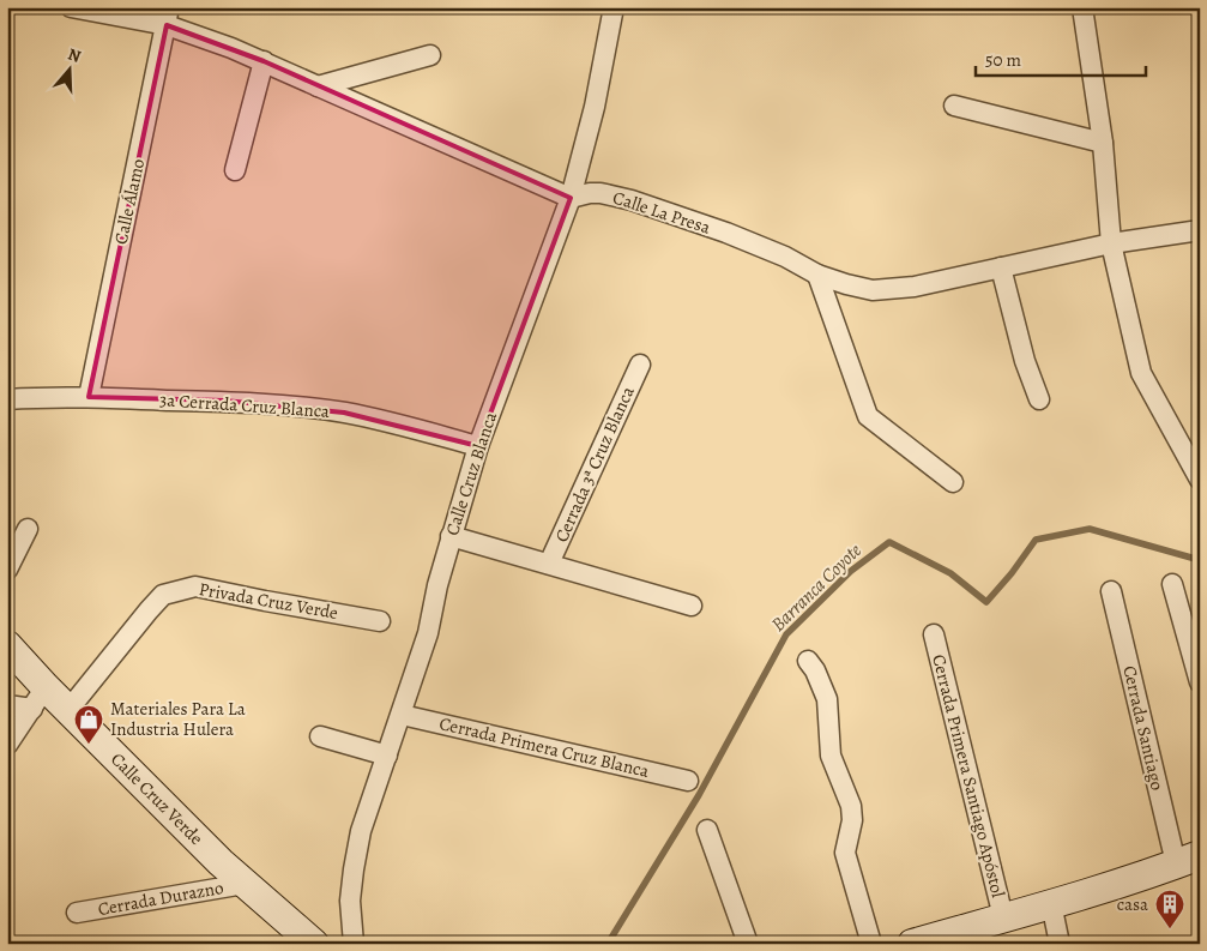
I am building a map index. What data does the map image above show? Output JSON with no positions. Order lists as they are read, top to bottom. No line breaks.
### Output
{"streets":{"street":["Calle Álamo","Calle La Presa","3a Cerrada Cruz Blanca","Cerrada 3ª Cruz Blanca","Calle Cruz Blanca","Privada Cruz Verde","Cerrada Santiago","Cerrada Primera Cruz Blanca","Cerrada Primera Santiago Apóstol","Calle Cruz Verde","Cerrada Durazno"]},"crossings":[["Calle Álamo","3a Cerrada Cruz Blanca"],["Calle La Presa","Calle Cruz Blanca"],["3a Cerrada Cruz Blanca","Calle Cruz Blanca"],["Calle Cruz Blanca","Cerrada Primera Cruz Blanca"],["Privada Cruz Verde","Calle Cruz Verde"],["Calle Cruz Verde","Cerrada Durazno"]],"water":["Barranca Coyote"],"places":{"shop":["Materiales Para La Industria Hulera"],"building":["casa"]},"scale_bar":"50 m","north":"top"}
